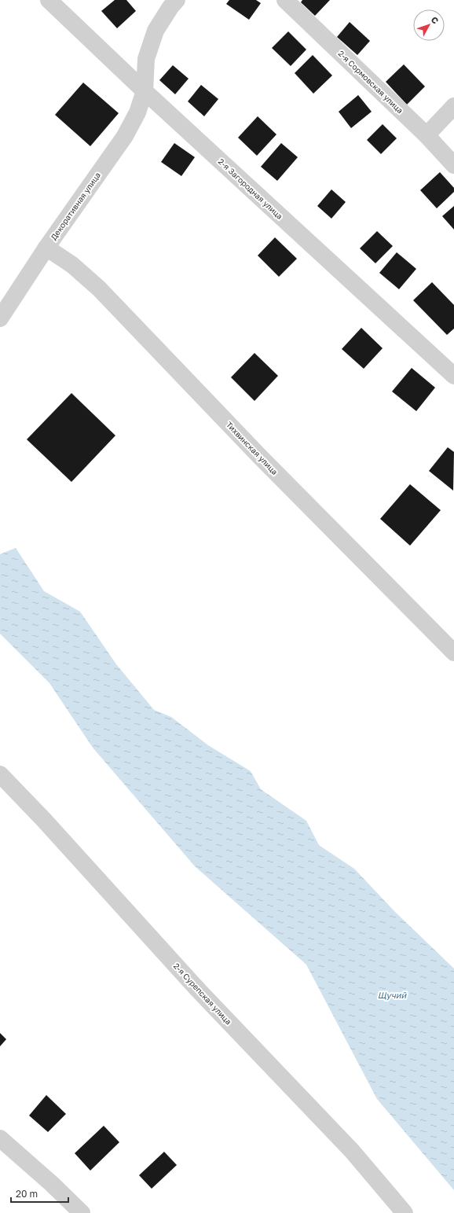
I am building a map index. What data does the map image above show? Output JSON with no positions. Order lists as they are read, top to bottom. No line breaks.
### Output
{"streets":{"street":["2-я Сормовская улица","2-я Загородная улица","Декоративная улица","Тихвинская улица","2-я Сурепская улица"]},"crossings":[["2-я Загородная улица","Декоративная улица"],["Декоративная улица","Тихвинская улица"]],"water":["Щучий"],"scale_bar":"20 m","north":"top right"}
